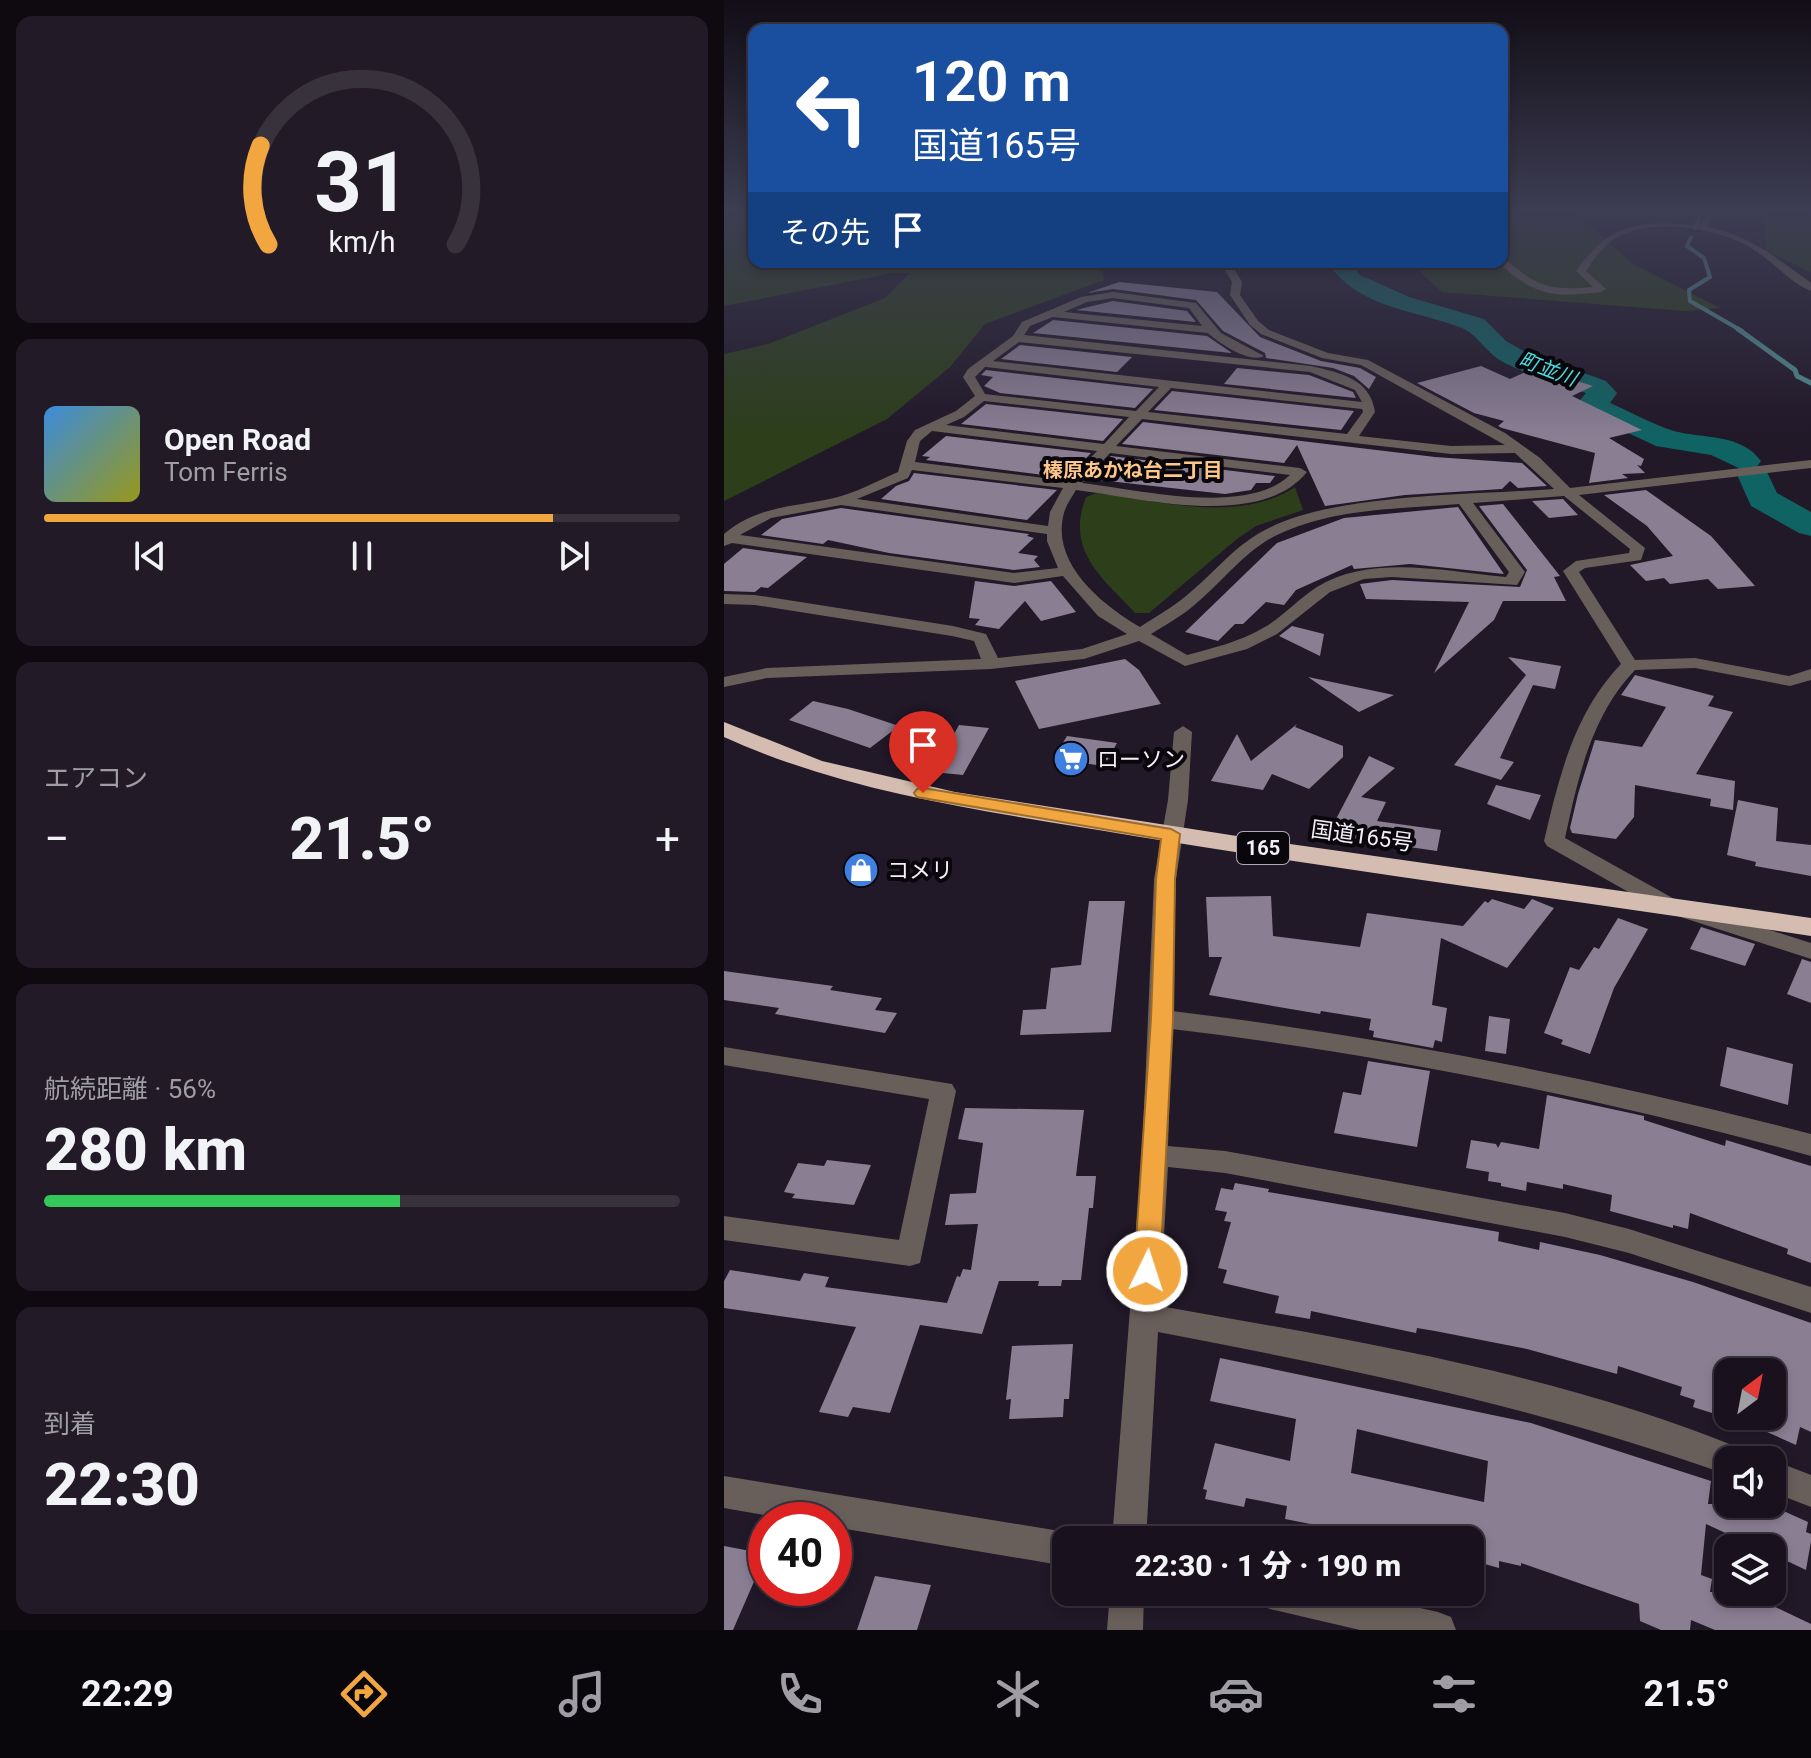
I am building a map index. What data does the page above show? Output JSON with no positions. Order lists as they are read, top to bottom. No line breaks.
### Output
{"streets":{"highway":["国道165号","165"]},"districts":["榛原あかね台二丁目"],"water":["町並川"],"places":{"supermarket":["ローソン"],"shop":["コメリ"]},"north":"top right","page":{"turn":["120 m","国道165号"],"then":"その先","song":["Open Road","Tom Ferris"],"tile":["エアコン",["航続距離 · 56%","280 km"],["到着","22:30"]],"heat":["−","21.5°","+"],"limit":"40","trip":"22:30 · 1 分 · 190 m","tabs":["22:29","21.5°"],"gauge":["31","km/h"]}}
